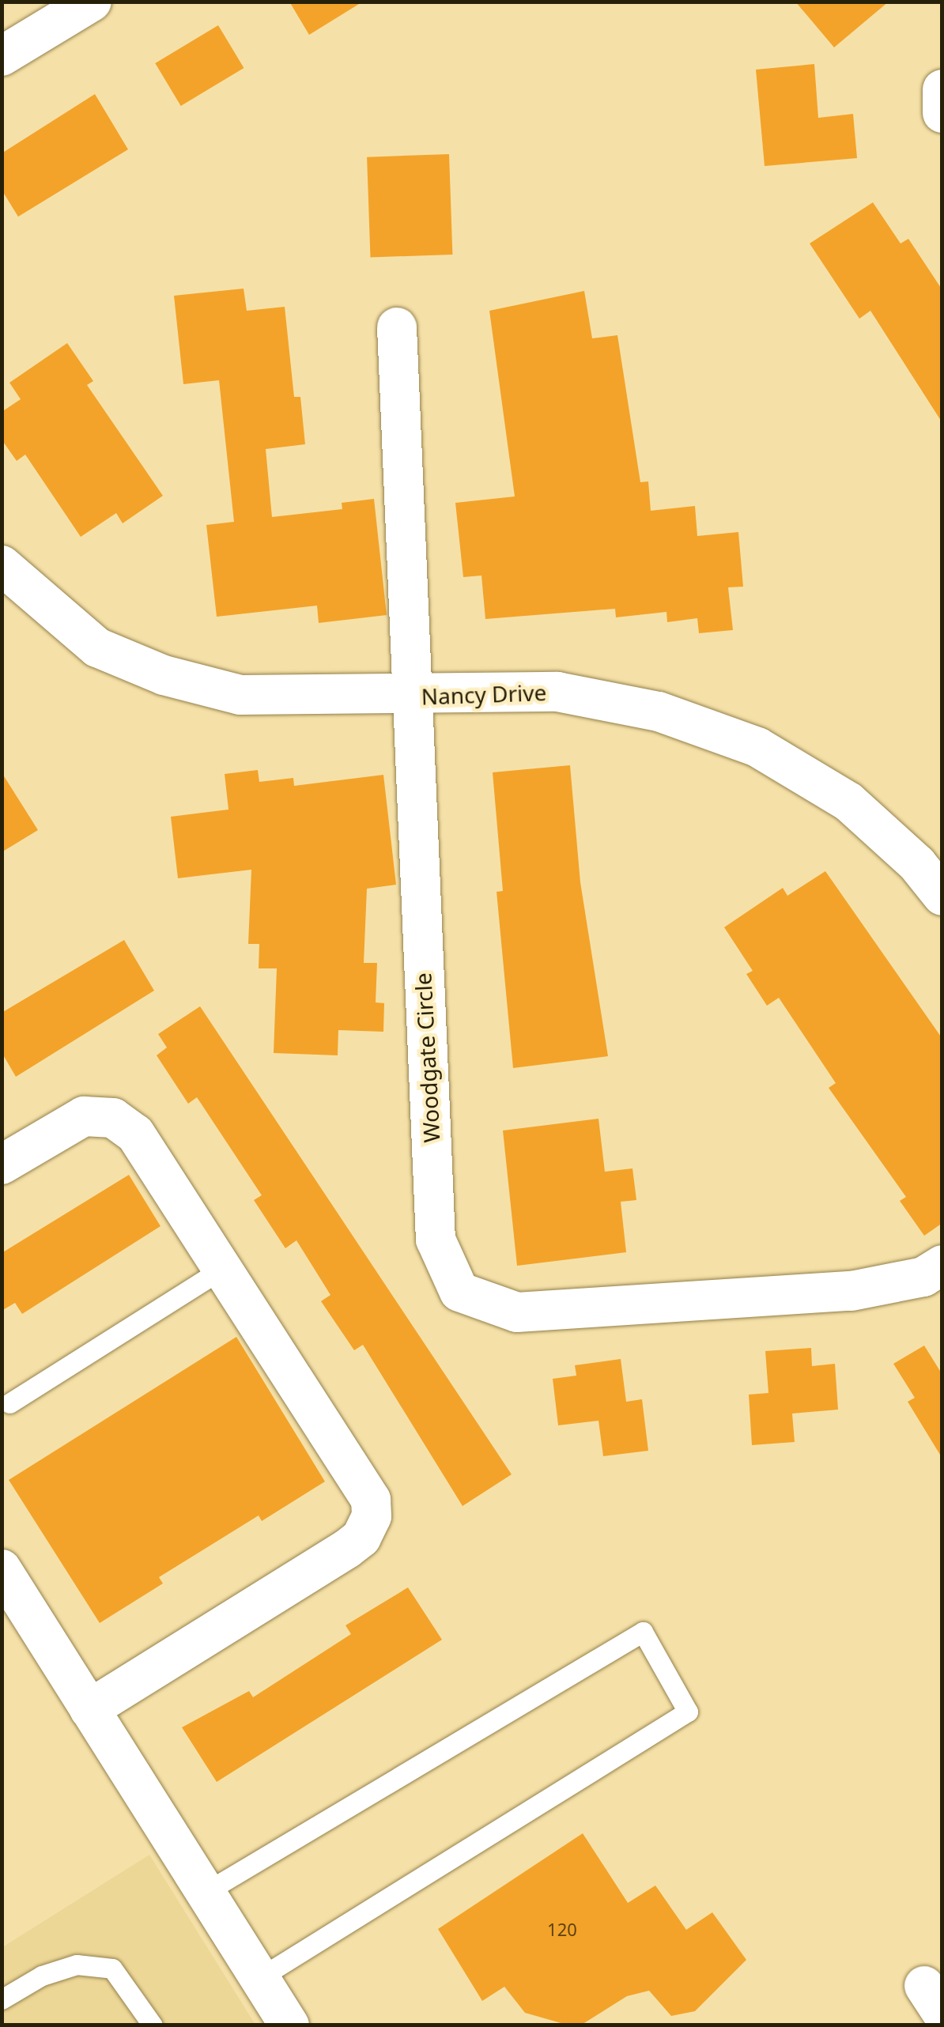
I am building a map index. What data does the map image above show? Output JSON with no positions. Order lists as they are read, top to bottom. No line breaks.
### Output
{"streets":{"street":["Nancy Drive","Woodgate Circle"]},"crossings":[["Nancy Drive","Woodgate Circle"]],"house_numbers":["120"]}
